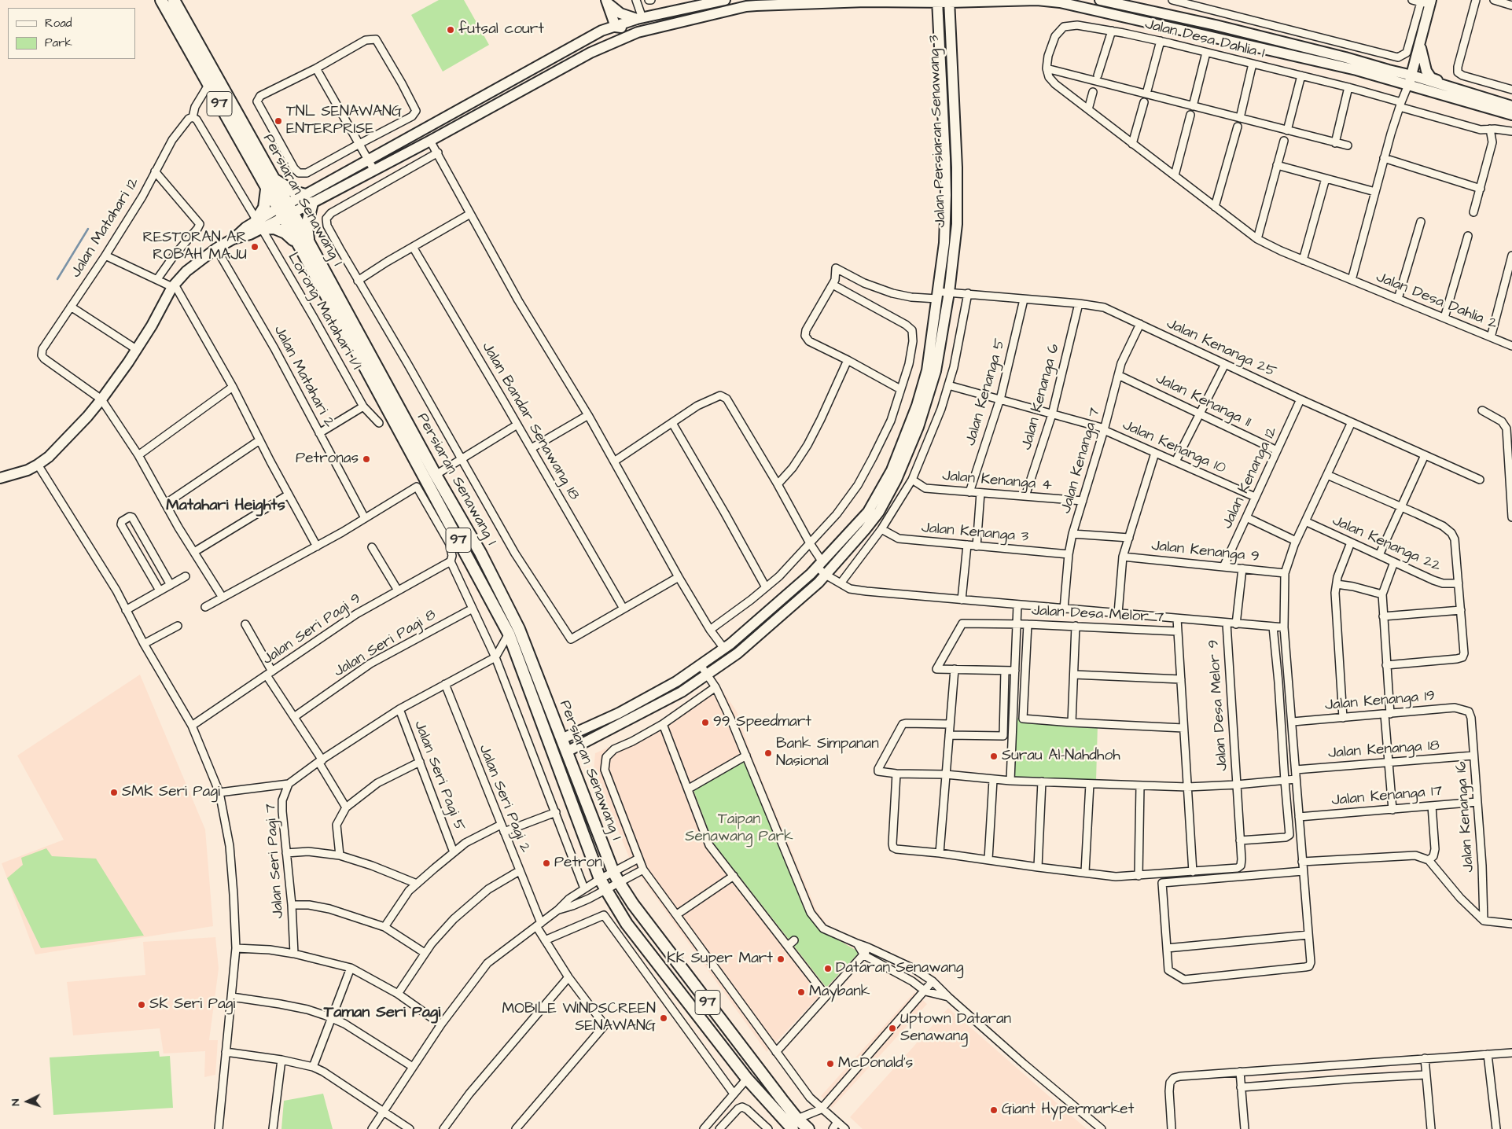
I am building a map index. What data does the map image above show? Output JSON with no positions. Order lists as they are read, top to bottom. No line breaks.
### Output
{"streets":{"main road":["97","Persiaran Senawang 1"],"street":["Jalan Desa Dahlia 1","Jalan Persiaran Senawang 3","Jalan Matahari 12","Jalan Desa Dahlia 2","Lorong Matahari 1/1","Jalan Kenanga 25","Jalan Matahari 2","Jalan Kenanga 5","Jalan Kenanga 6","Jalan Kenanga 11","Jalan Bandar Senawang 18","Jalan Kenanga 10","Jalan Kenanga 7","Jalan Kenanga 12","Jalan Kenanga 4","Jalan Kenanga 3","Jalan Kenanga 22","Jalan Kenanga 9","Jalan Desa Melor 7","Jalan Seri Pagi 9","Jalan Seri Pagi 8","Jalan Kenanga 19","Jalan Desa Melor 9","Jalan Kenanga 18","Jalan Seri Pagi 5","Jalan Kenanga 17","Jalan Seri Pagi 2","Jalan Kenanga 16","Jalan Seri Pagi 7"]},"crossings":[["Jalan Desa Dahlia 1","Jalan Desa Dahlia 2"],["Jalan Persiaran Senawang 3","Persiaran Senawang 1"],["Jalan Persiaran Senawang 3","Jalan Kenanga 25"],["Jalan Matahari 12","Lorong Matahari 1/1"],["Jalan Kenanga 25","Jalan Kenanga 5"],["Jalan Kenanga 25","Jalan Kenanga 6"],["Jalan Kenanga 25","Jalan Kenanga 7"],["Jalan Kenanga 25","Jalan Kenanga 12"],["Jalan Kenanga 5","Jalan Kenanga 10"],["Jalan Kenanga 5","Jalan Kenanga 4"],["Jalan Kenanga 6","Jalan Kenanga 10"],["Jalan Kenanga 6","Jalan Kenanga 4"],["Jalan Kenanga 11","Jalan Kenanga 7"],["Jalan Kenanga 11","Jalan Kenanga 12"],["Jalan Kenanga 10","Jalan Kenanga 7"],["Jalan Kenanga 10","Jalan Kenanga 12"],["Jalan Kenanga 7","Jalan Kenanga 4"],["Jalan Kenanga 7","Jalan Kenanga 3"],["Jalan Kenanga 12","Jalan Kenanga 9"],["Jalan Kenanga 19","Jalan Kenanga 16"],["Jalan Kenanga 18","Jalan Kenanga 16"],["Jalan Seri Pagi 5","Jalan Seri Pagi 7"],["Jalan Kenanga 17","Jalan Kenanga 16"],["Jalan Seri Pagi 2","Jalan Seri Pagi 7"]],"districts":["Matahari Heights","Taman Seri Pagi"],"parks":["Taipan Senawang Park"],"places":["futsal court","TNL SENAWANG ENTERPRISE","RESTORAN AR ROBAH MAJU","Petronas","99 Speedmart","Bank Simpanan Nasional","Surau Al-Nahdhoh","SMK Seri Pagi","Petron","KK Super Mart","Dataran Senawang","Maybank","SK Seri Pagi","MOBILE WINDSCREEN SENAWANG","Uptown Dataran Senawang","McDonald's","Giant Hypermarket"],"legend":["Road","Park"],"north":"left"}
